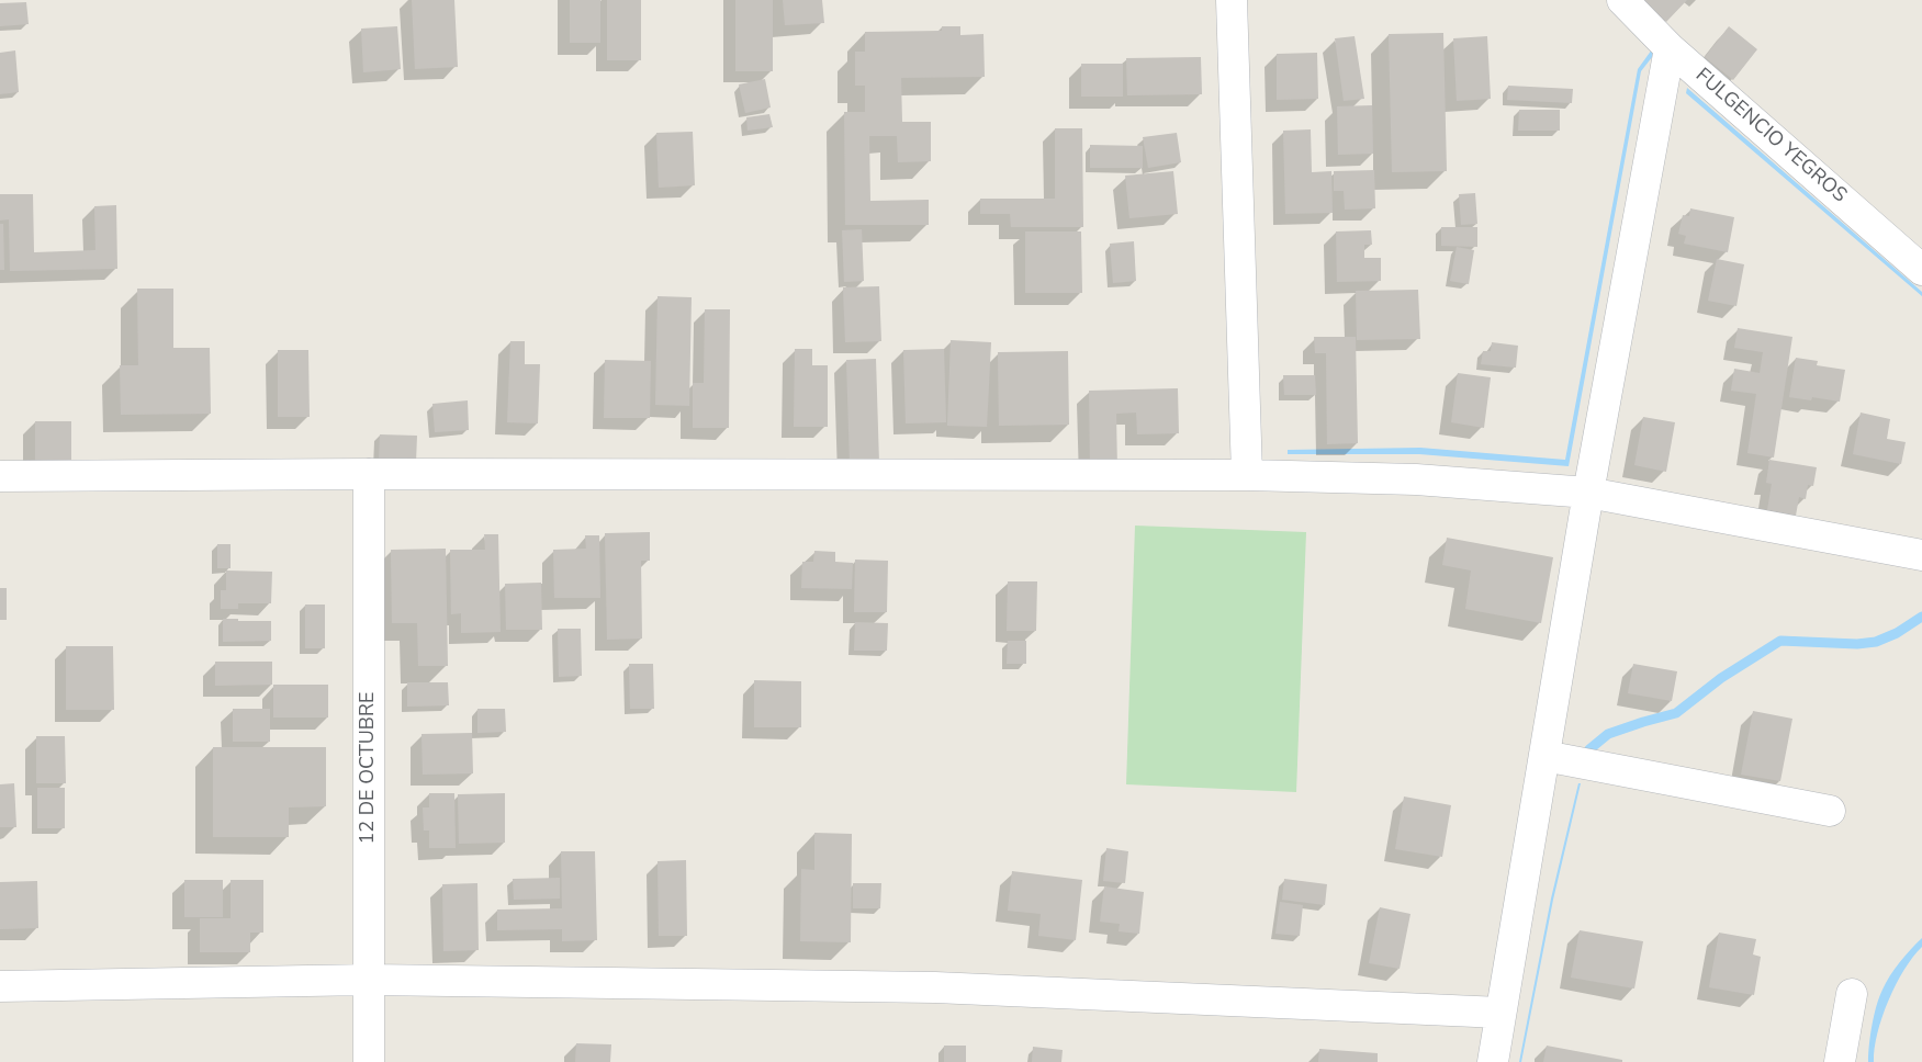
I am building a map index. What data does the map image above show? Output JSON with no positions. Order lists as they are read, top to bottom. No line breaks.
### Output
{"streets":{"street":["FULGENCIO YEGROS","12 DE OCTUBRE"]}}
